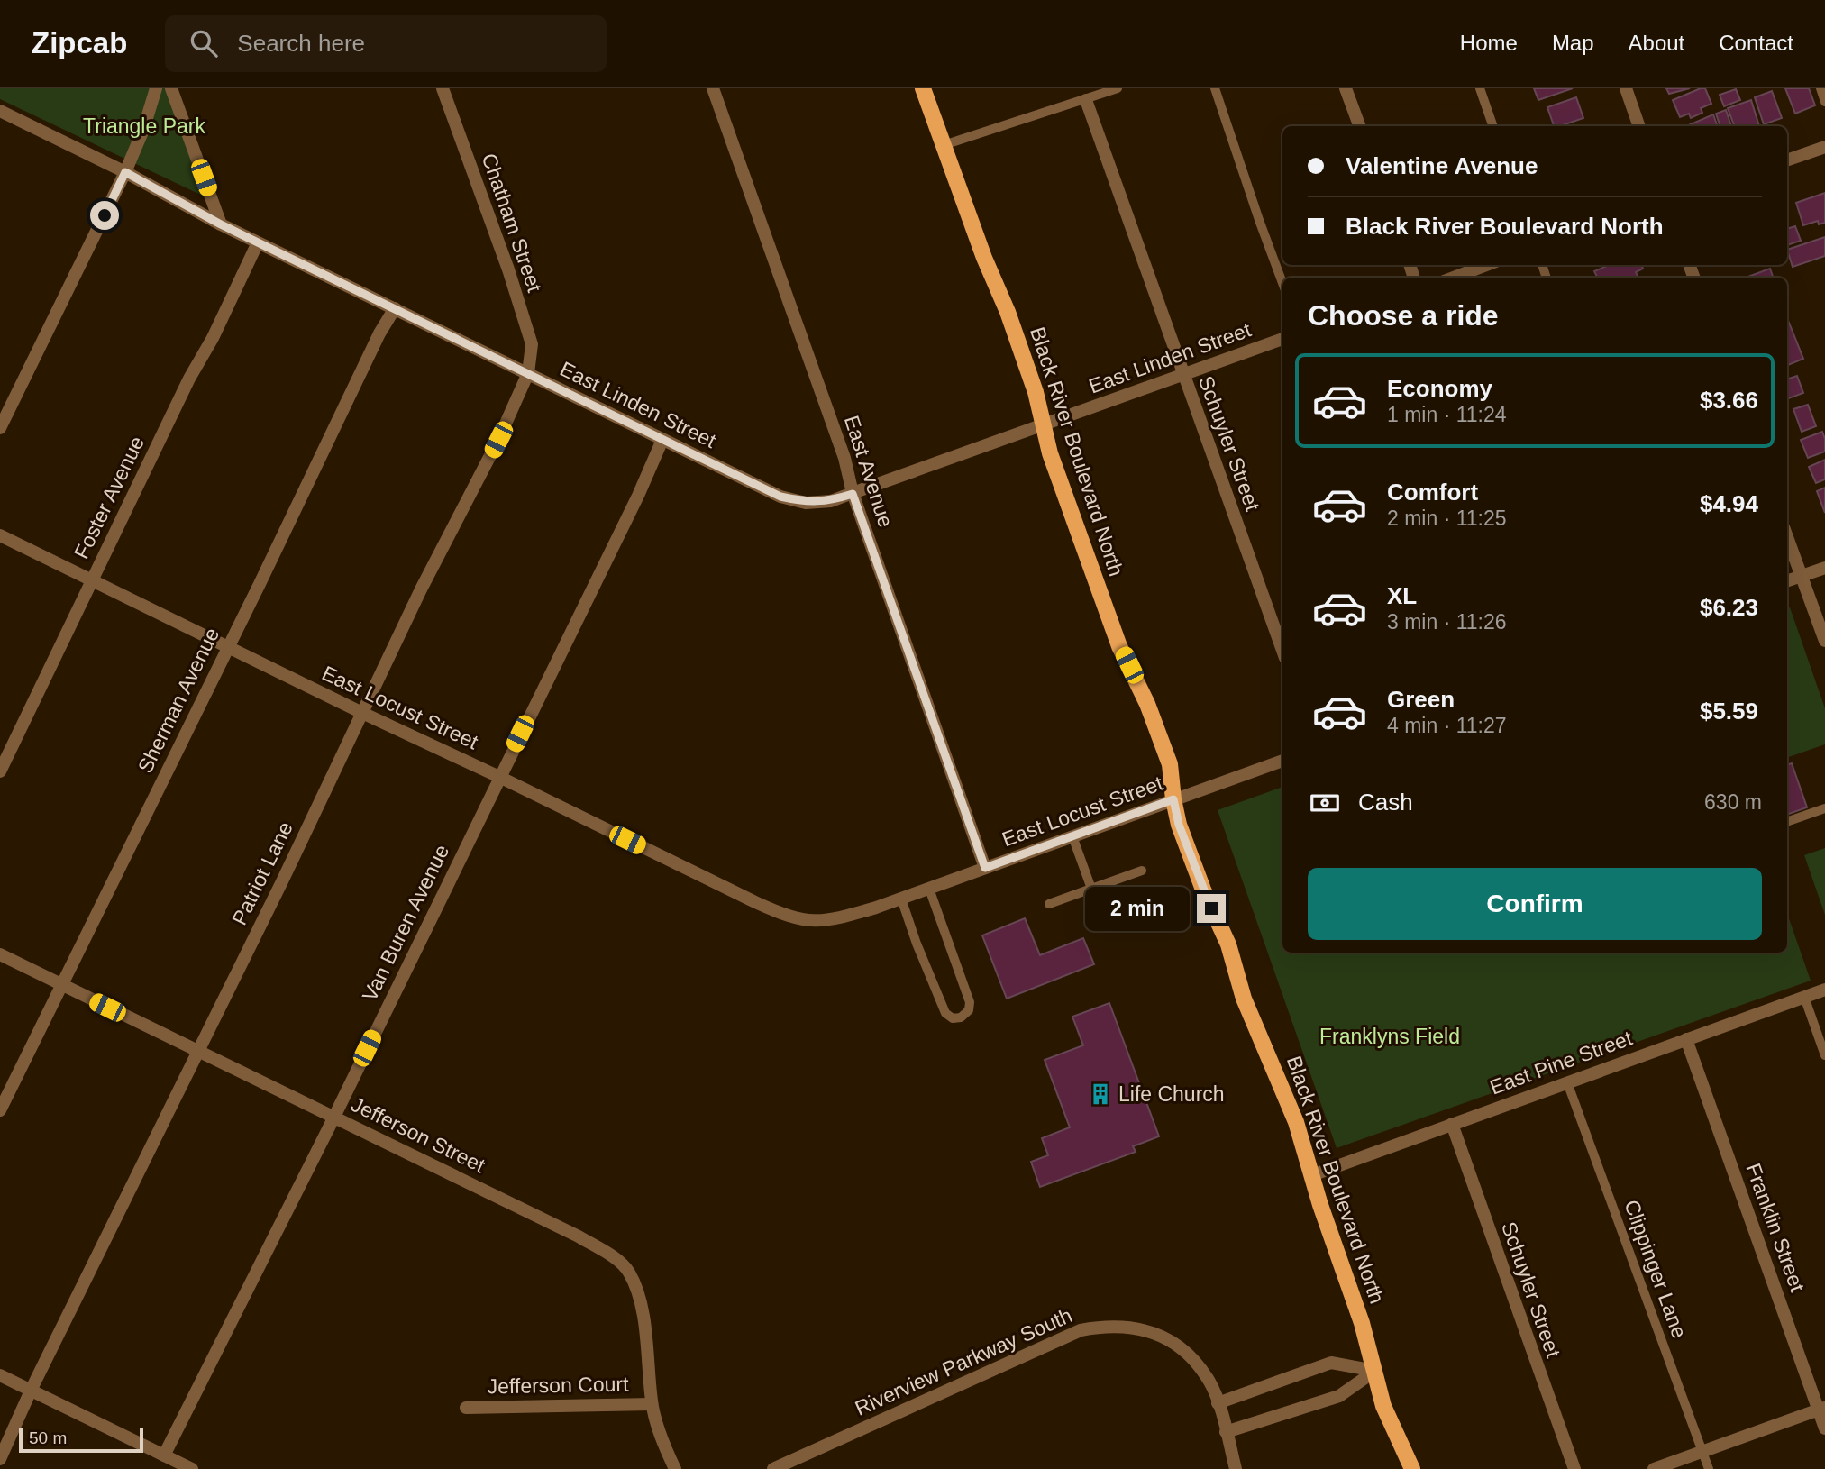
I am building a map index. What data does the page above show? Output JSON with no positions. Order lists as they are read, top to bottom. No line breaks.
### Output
{"streets":{"main road":["Black River Boulevard North"],"street":["Chatham Street","East Linden Street","Schuyler Street","East Avenue","Foster Avenue","Sherman Avenue","East Locust Street","Patriot Lane","Van Buren Avenue","East Pine Street","Jefferson Street","Franklin Street","Riverview Parkway South","Jefferson Court"],"lane":["Clippinger Lane"]},"crossings":[["Chatham Street","East Linden Street"],["Chatham Street","Patriot Lane"],["East Linden Street","Schuyler Street"],["East Linden Street","Black River Boulevard North"],["East Linden Street","East Avenue"],["East Linden Street","Foster Avenue"],["East Linden Street","Sherman Avenue"],["East Linden Street","Patriot Lane"],["East Linden Street","Van Buren Avenue"],["Schuyler Street","East Pine Street"],["Black River Boulevard North","East Locust Street"],["Black River Boulevard North","East Pine Street"],["East Avenue","East Locust Street"],["Foster Avenue","East Locust Street"],["Sherman Avenue","East Locust Street"],["Sherman Avenue","Jefferson Street"],["East Locust Street","Patriot Lane"],["East Locust Street","Van Buren Avenue"],["Patriot Lane","Jefferson Street"],["Van Buren Avenue","Jefferson Street"],["East Pine Street","Franklin Street"],["East Pine Street","Clippinger Lane"],["Jefferson Street","Jefferson Court"]],"parks":["Triangle Park","Franklyns Field"],"places":{"building":["Life Church"]},"scale_bar":"50 m","page":{"header":"Zipcab","search":"Search here","nav":["Home","Map","About","Contact"],"banner":["Valentine Avenue","Black River Boulevard North"],"heading":"Choose a ride","list":[{"name":"Economy","note":"1 min · 11:24","value":"$3.66"},{"name":"Comfort","note":"2 min · 11:25","value":"$4.94"},{"name":"XL","note":"3 min · 11:26","value":"$6.23"},{"name":"Green","note":"4 min · 11:27","value":"$5.59"}],"pay":["Cash","630 m"],"buttons":"Confirm","bubble":"2 min","scale":"50 m"}}
